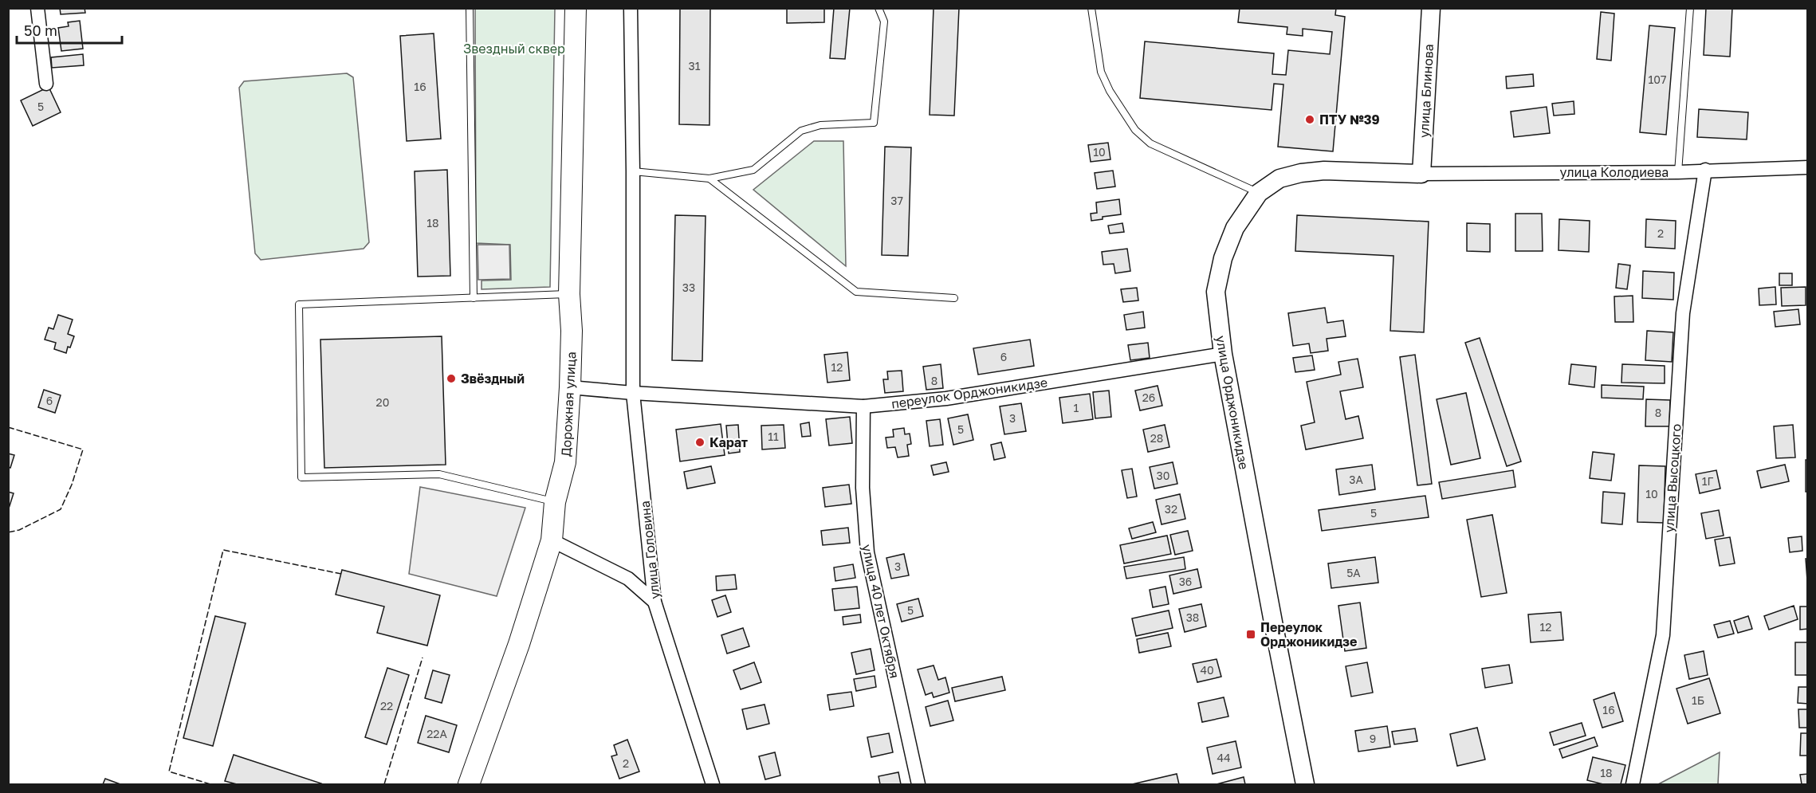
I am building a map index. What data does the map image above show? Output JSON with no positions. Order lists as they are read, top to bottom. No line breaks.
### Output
{"streets":{"main road":["улица Блинова","улица Орджоникидзе","Дорожная улица"],"street":["улица Колодиева","переулок Орджоникидзе","улица Высоцкого","улица Головина","улица 40 лет Октября"]},"crossings":[["улица Блинова","улица Колодиева"],["улица Блинова","улица Орджоникидзе"],["улица Колодиева","улица Орджоникидзе"],["улица Колодиева","улица Высоцкого"],["переулок Орджоникидзе","улица Орджоникидзе"],["переулок Орджоникидзе","Дорожная улица"],["переулок Орджоникидзе","улица Головина"],["переулок Орджоникидзе","улица 40 лет Октября"]],"parks":["Звездный сквер"],"places":{"other":["ПТУ №39","Звёздный","Карат"],"transit":["Переулок Орджоникидзе"]},"house_numbers":["31","107","16","5","10","37","18","2","33","6","12","8","26","6","20","1","8","3","5","11","28","30","3А","1Г","10","32","5","3","5А","36","5","38","12","40","1Б","22","16","22А","9","44","2","18"],"scale_bar":"50 m"}
